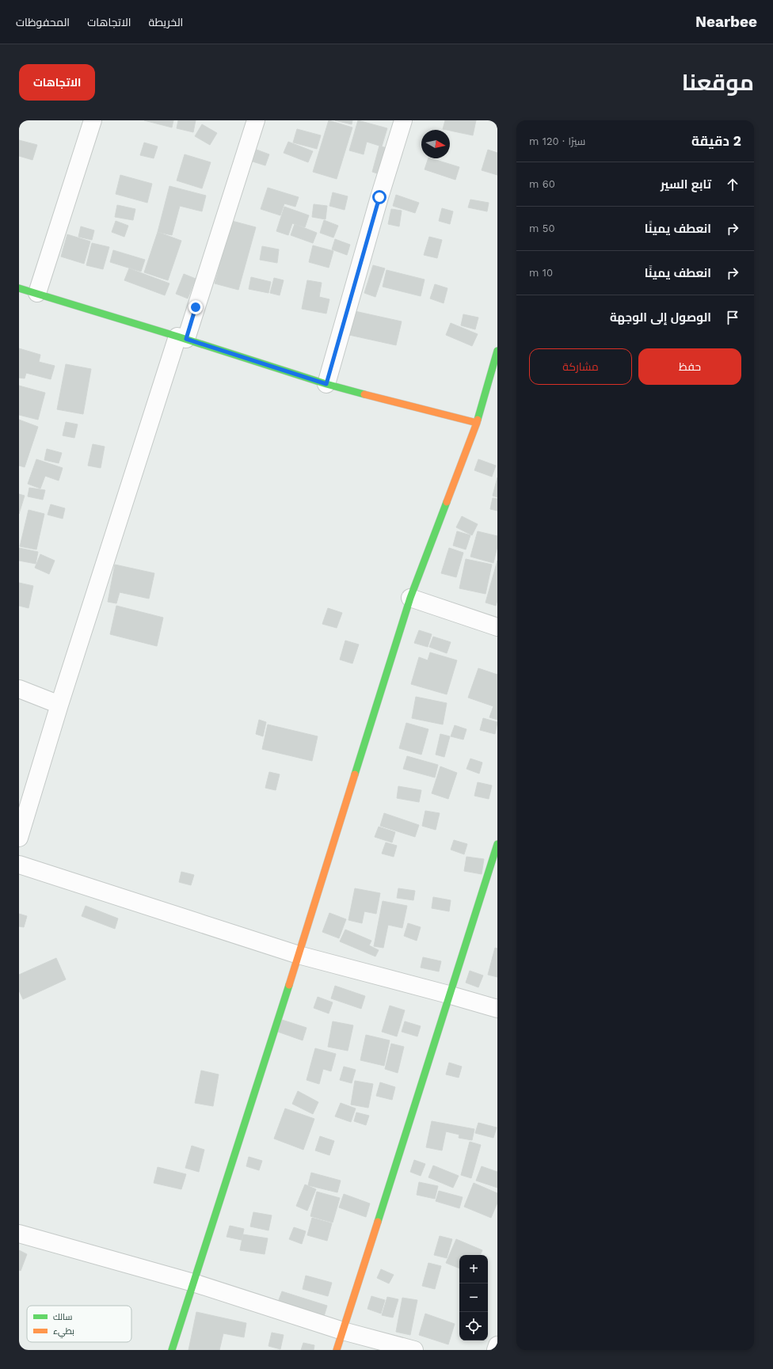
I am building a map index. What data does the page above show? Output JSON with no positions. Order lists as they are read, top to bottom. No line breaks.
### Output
{"legend":["سالك","بطيء"],"north":"right","page":{"header":"Nearbee","nav":["الخريطة","الاتجاهات","المحفوظات"],"title":"موقعنا","buttons":["الاتجاهات",["حفظ","مشاركة"]],"heading":["2 دقيقة","سيرًا · 120 m"],"list":[["تابع السير","60 m"],["انعطف يمينًا","50 m"],["انعطف يمينًا","10 m"],"الوصول إلى الوجهة"],"map_buttons":["+","−"]}}
